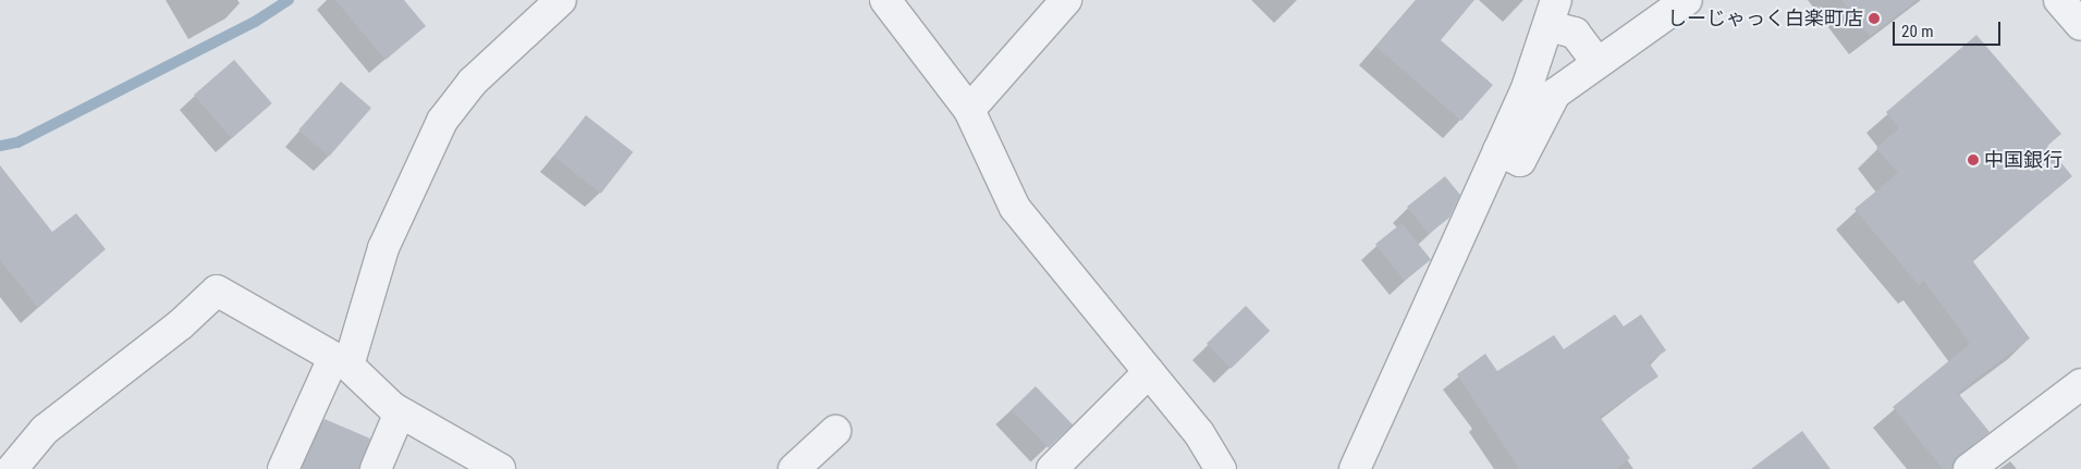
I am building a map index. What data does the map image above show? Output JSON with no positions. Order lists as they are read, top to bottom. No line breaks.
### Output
{"places":["しーじゃっく白楽町店","中国銀行"],"scale_bar":"20 m"}
